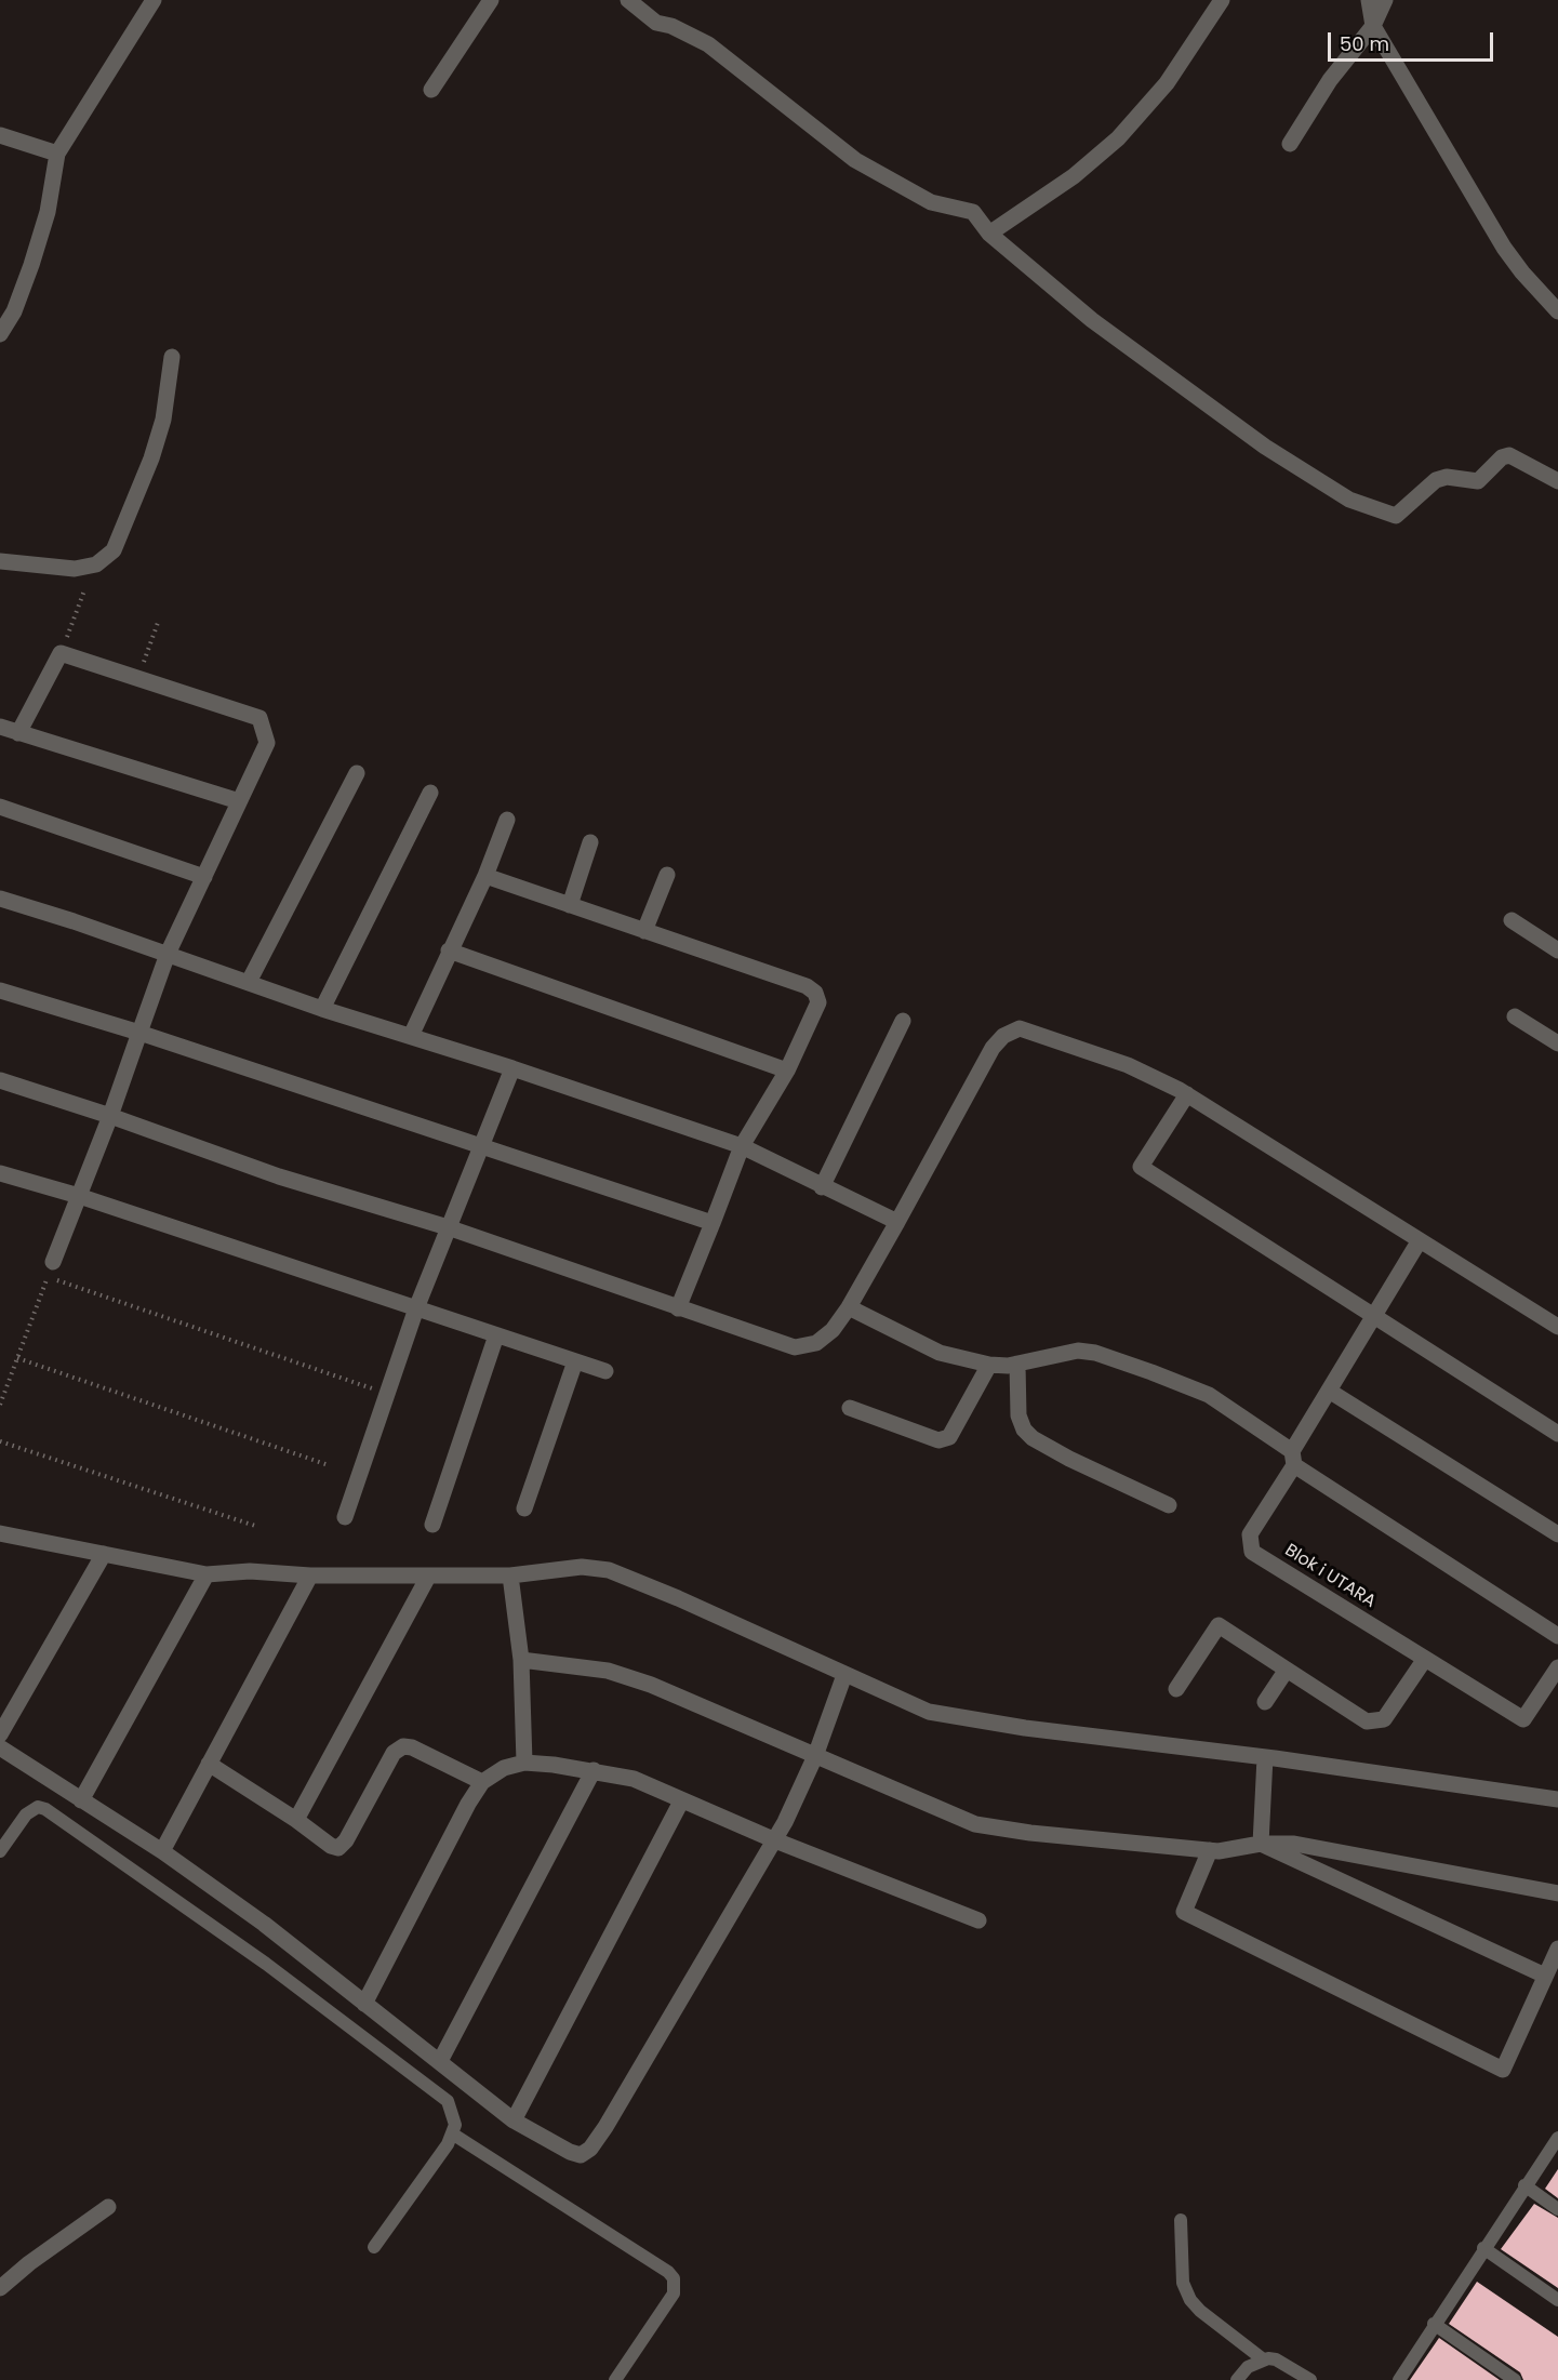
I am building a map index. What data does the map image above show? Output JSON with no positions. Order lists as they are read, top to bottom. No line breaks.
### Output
{"streets":{"street":["Blok i UTARA"]},"scale_bar":"50 m"}
